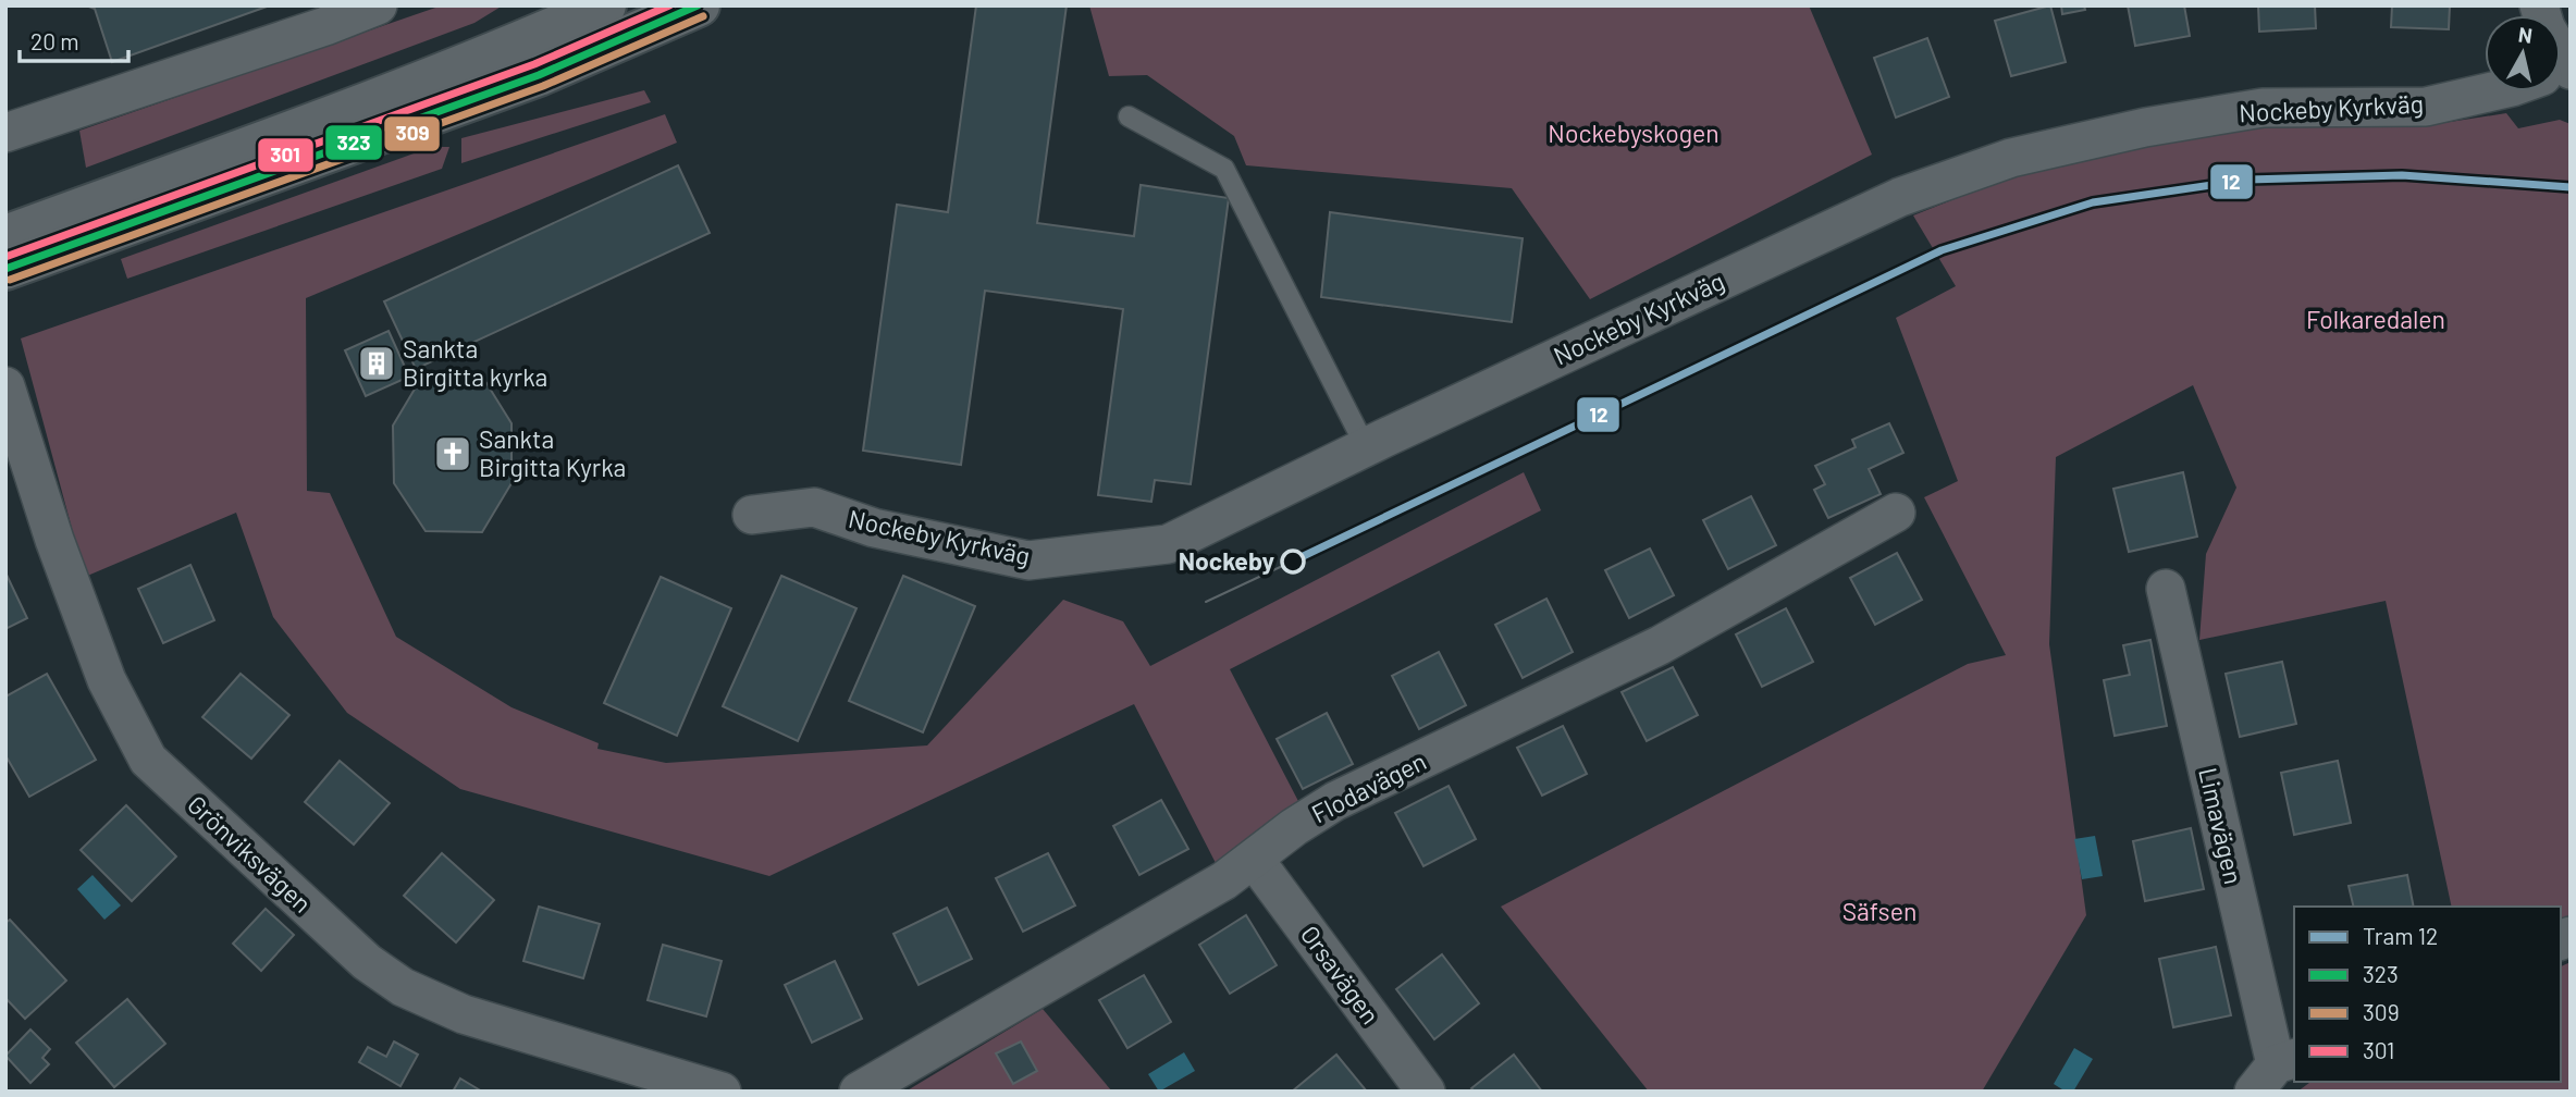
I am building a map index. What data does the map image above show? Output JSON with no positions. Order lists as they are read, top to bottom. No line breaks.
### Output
{"streets":{"street":["Nockeby Kyrkväg","Flodavägen","Limavägen","Grönviksvägen","Orsavägen"]},"crossings":[["Flodavägen","Orsavägen"]],"parks":["Nockebyskogen","Folkaredalen","Säfsen"],"places":{"building":["Sankta Birgitta kyrka"],"church":["Sankta Birgitta Kyrka"],"other":["Nockeby"]},"lines":["transit line 323","transit line 301","transit line 309","tram line 12"],"legend":["Tram 12","323","309","301"],"scale_bar":"20 m","north":"top"}
